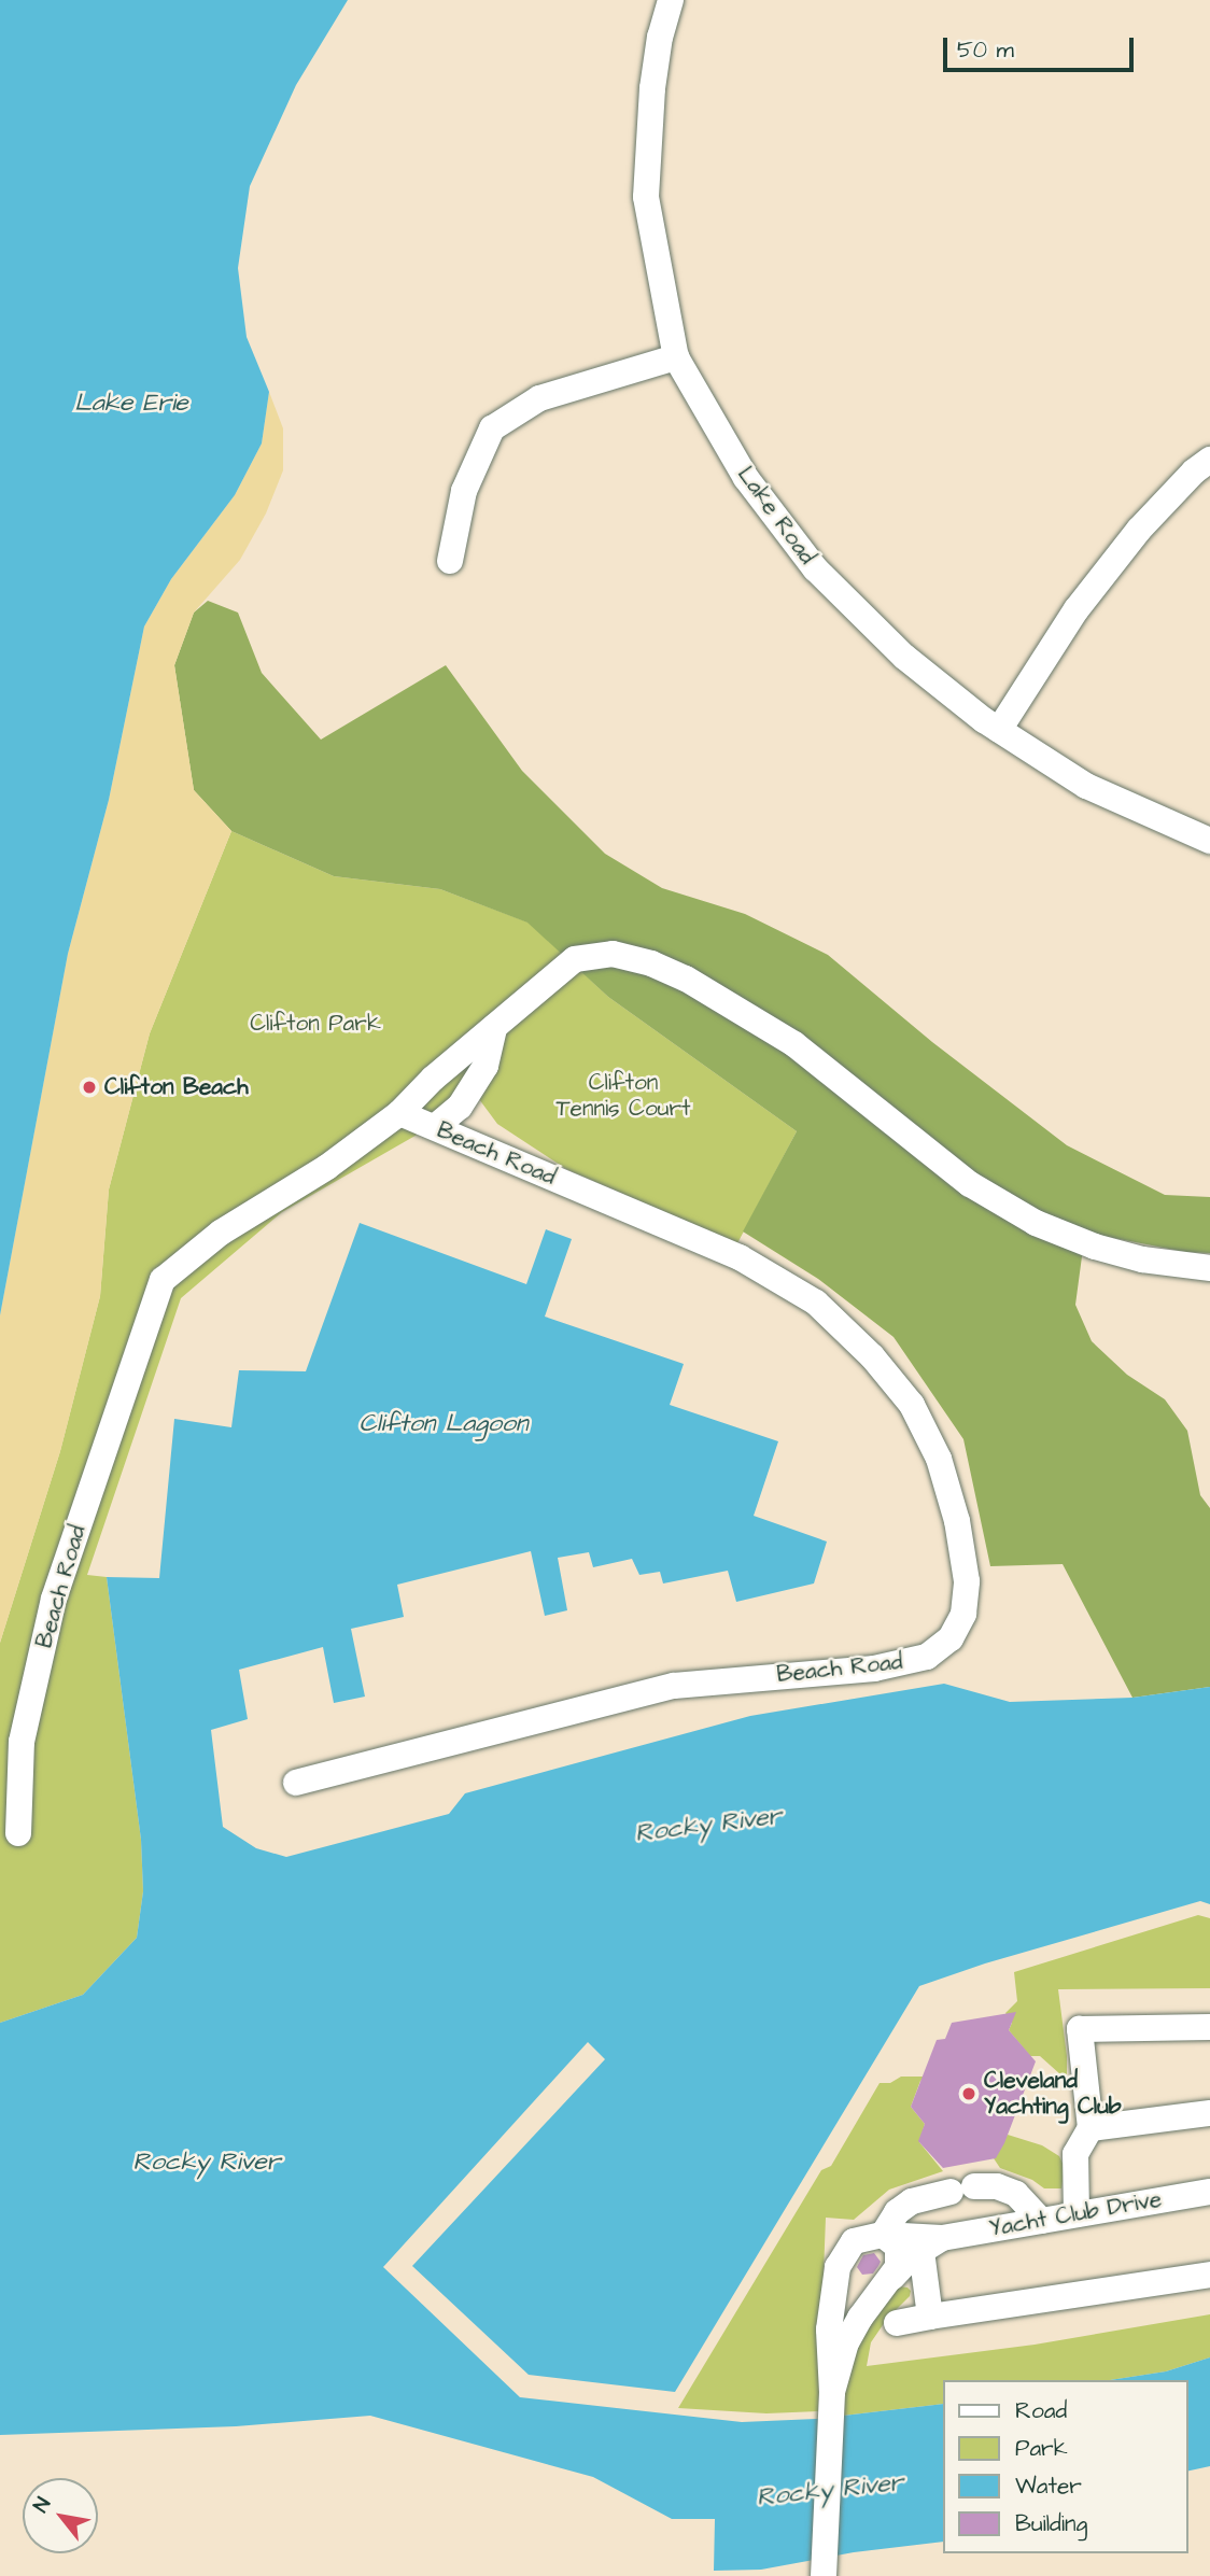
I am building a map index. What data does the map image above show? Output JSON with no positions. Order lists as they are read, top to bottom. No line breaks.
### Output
{"streets":{"street":["Lake Road","Beach Road","Yacht Club Drive"]},"water":["Lake Erie","Clifton Lagoon","Rocky River"],"parks":["Clifton Park","Clifton Tennis Court"],"places":["Clifton Beach","Cleveland Yachting Club"],"legend":["Road","Park","Water","Building"],"scale_bar":"50 m","north":"top left"}
